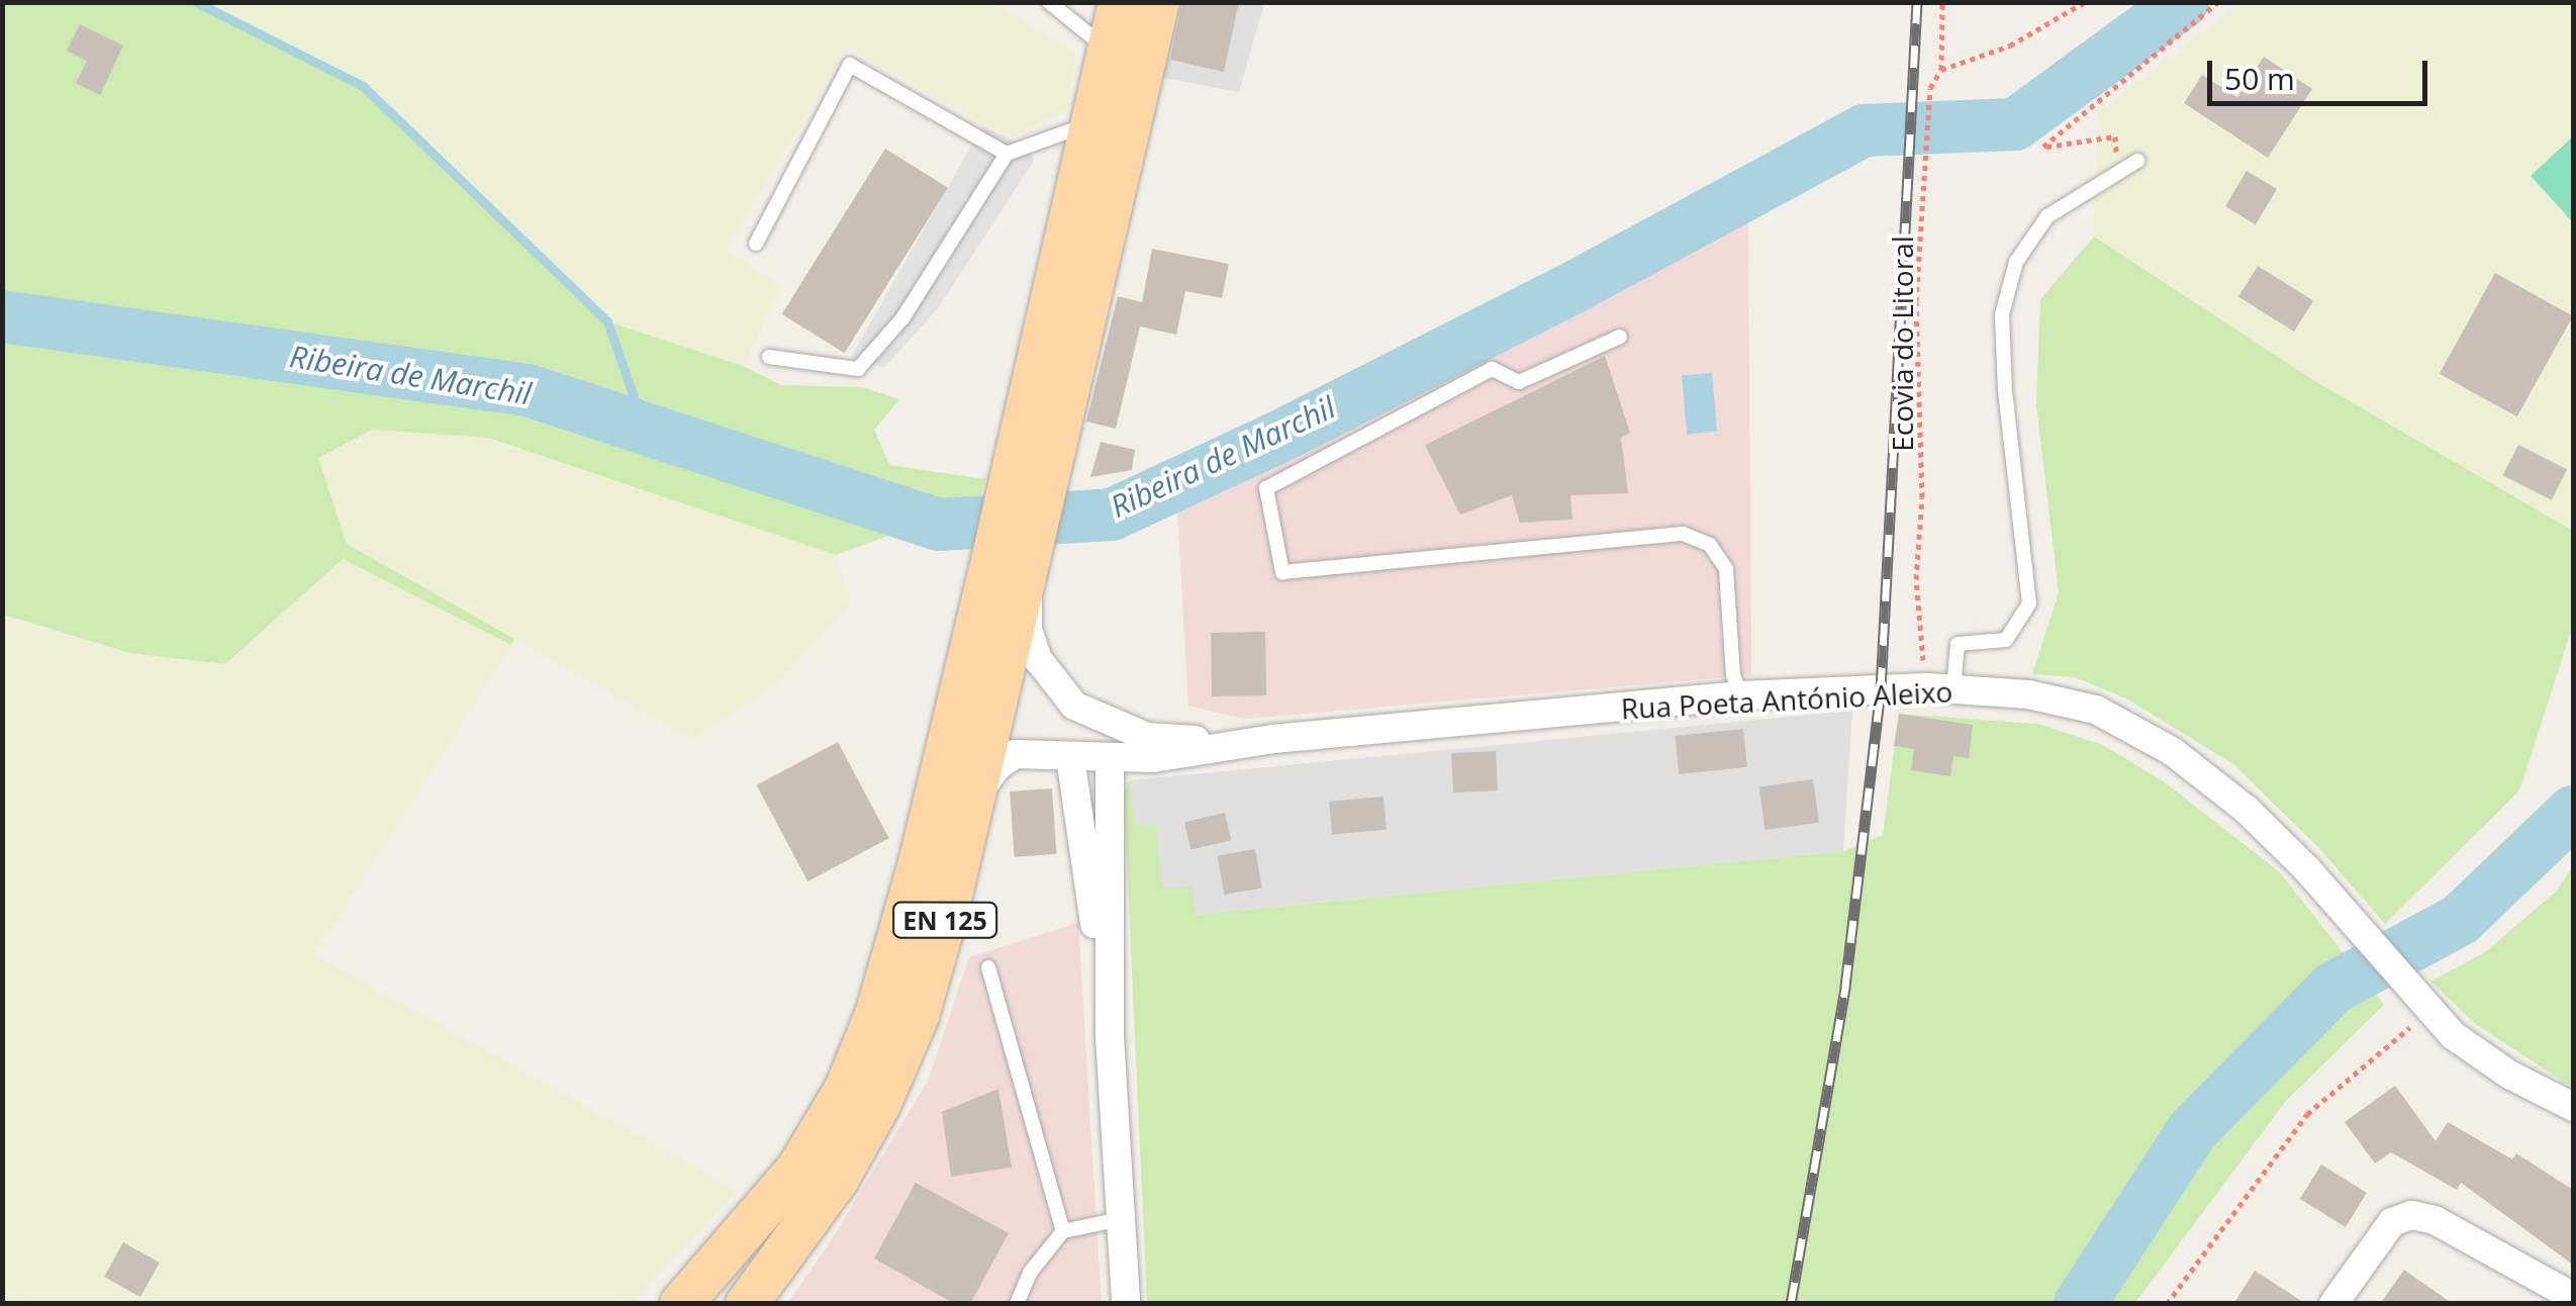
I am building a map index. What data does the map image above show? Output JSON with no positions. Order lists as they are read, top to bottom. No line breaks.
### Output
{"streets":{"main road":["EN 125"],"street":["Rua Poeta António Aleixo"],"path":["Ecovia do Litoral"]},"crossings":[["Ecovia do Litoral","Rua Poeta António Aleixo"],["Rua Poeta António Aleixo","EN 125"]],"water":["Ribeira de Marchil"],"scale_bar":"50 m"}
